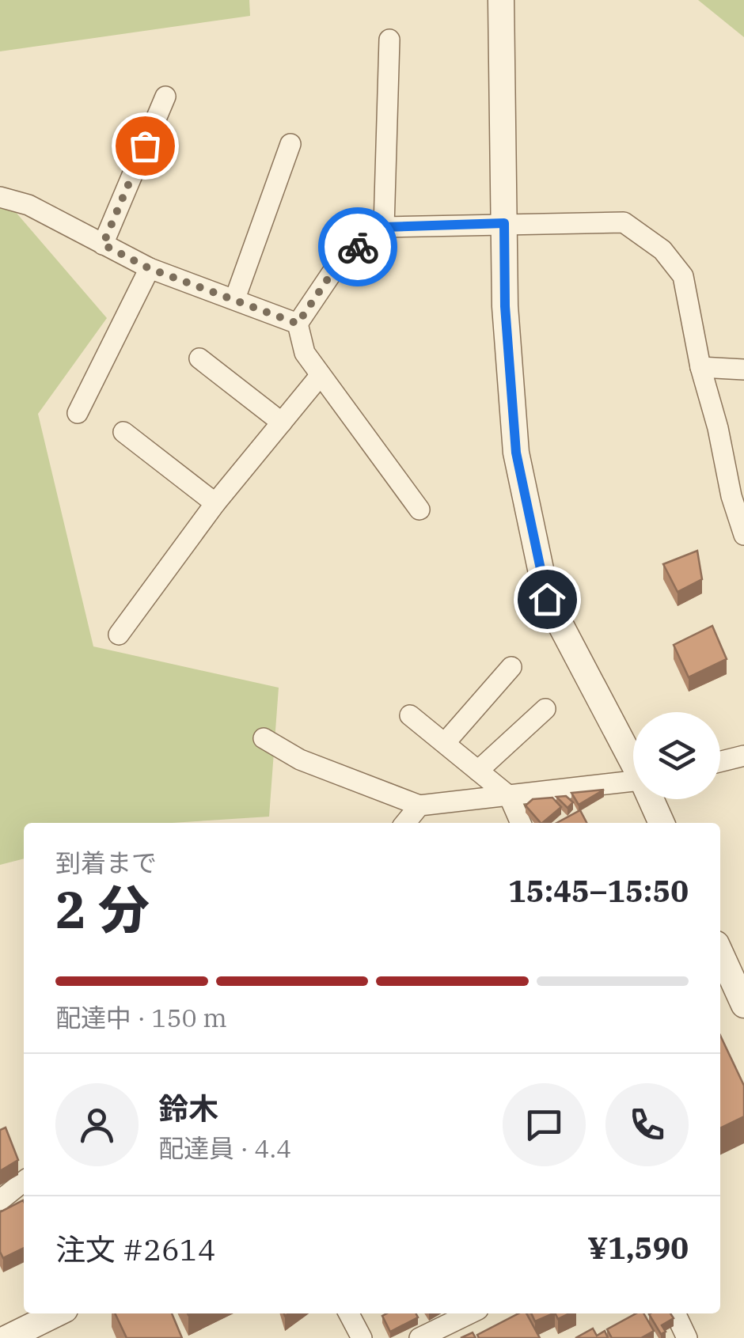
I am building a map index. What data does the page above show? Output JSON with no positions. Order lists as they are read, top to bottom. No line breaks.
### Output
{"page":{"heading":["2 分","到着まで","15:45–15:50"],"panel":["鈴木","配達員 · 4.4","注文 #2614","¥1,590"],"bar":"配達中 · 150 m"}}
